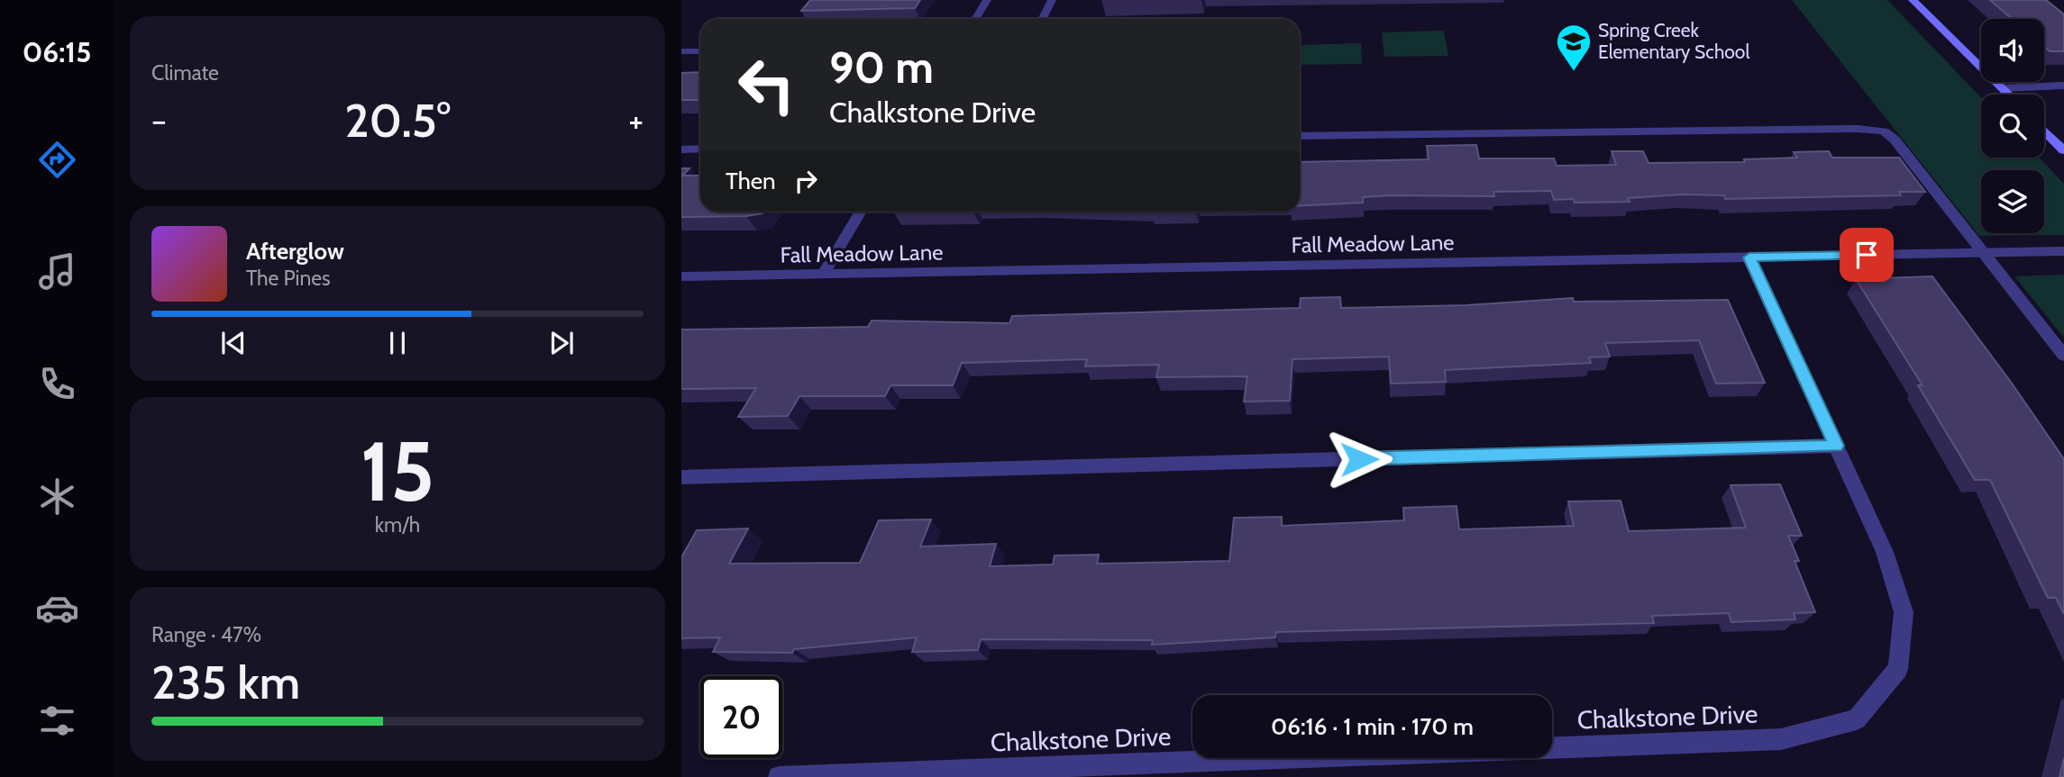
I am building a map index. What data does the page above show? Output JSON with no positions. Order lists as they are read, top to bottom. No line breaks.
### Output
{"streets":{"street":["Fall Meadow Lane","Chalkstone Drive"]},"crossings":[["Fall Meadow Lane","Chalkstone Drive"]],"places":{"school or university":["Spring Creek Elementary School"]},"page":{"tabs":"06:15","tile":["Climate",["15","km/h"],["Range · 47%","235 km"]],"turn":["90 m","Chalkstone Drive"],"heat":["−","20.5°","+"],"then":"Then","song":["Afterglow","The Pines"],"limit":"20","trip":"06:16 · 1 min · 170 m"}}
